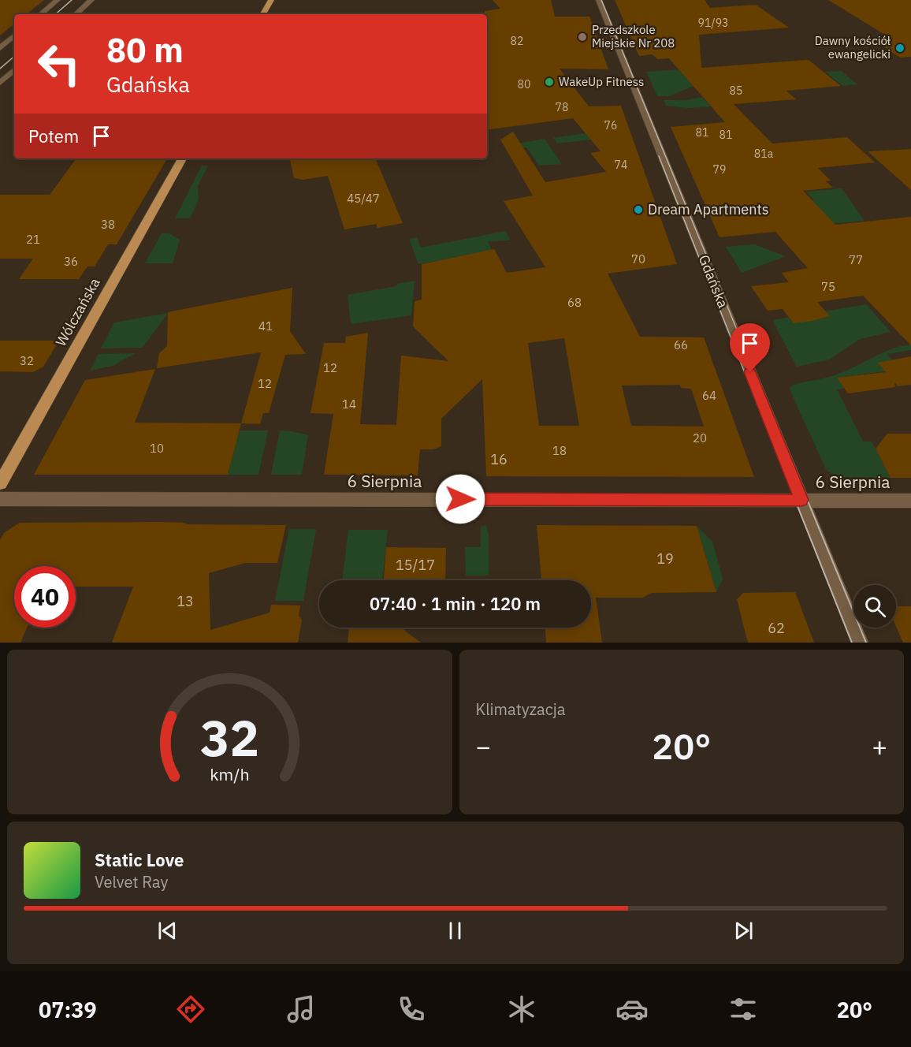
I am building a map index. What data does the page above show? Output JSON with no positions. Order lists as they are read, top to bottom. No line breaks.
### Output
{"streets":{"main road":["Wólczańska"],"street":["Gdańska","6 Sierpnia"]},"crossings":[["Gdańska","6 Sierpnia"]],"places":["Przedszkole Miejskie Nr 208","Dawny kościół ewangelicki","WakeUp Fitness","Dream Apartments"],"house_numbers":["91/93","82","80","85","78","76","81","81","81a","74","79","45/47","38","21","70","77","36","75","68","41","66","32","12","12","64","14","20","10","18","16","19","15/17","13","62"],"page":{"turn":["80 m","Gdańska"],"then":"Potem","limit":"40","trip":"07:40 · 1 min · 120 m","tile":"Klimatyzacja","heat":["−","20°","+"],"song":["Static Love","Velvet Ray"],"tabs":["07:39","20°"],"gauge":["32","km/h"]}}
